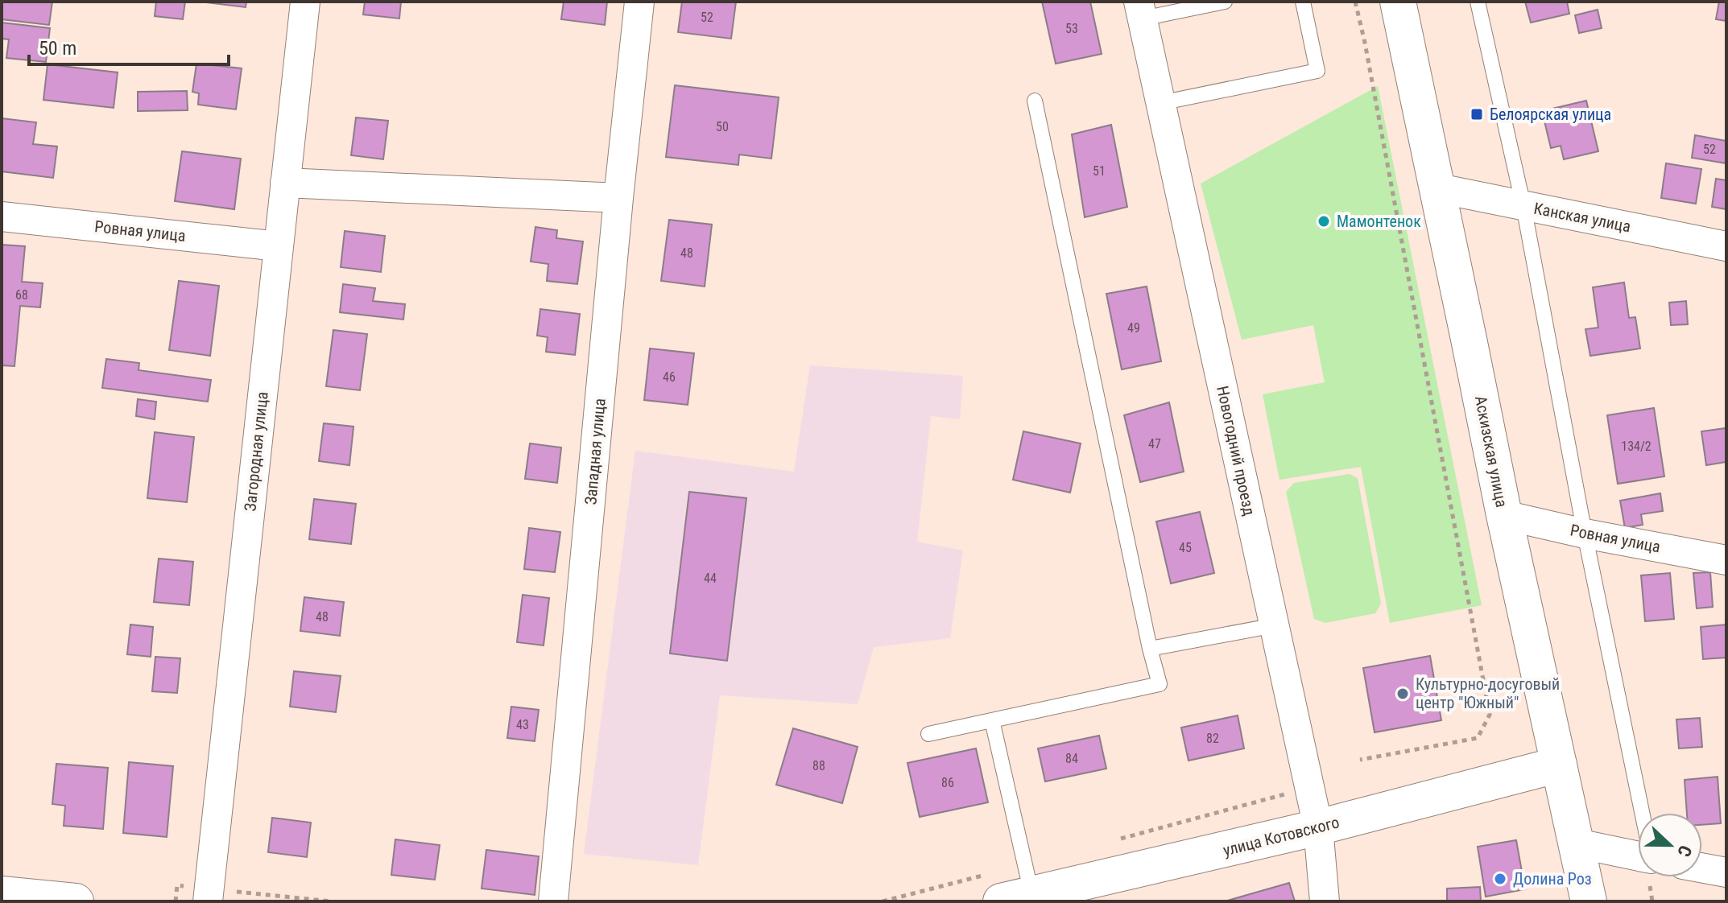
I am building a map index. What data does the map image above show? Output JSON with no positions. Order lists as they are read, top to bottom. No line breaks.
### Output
{"streets":{"main road":["Аскизская улица","улица Котовского"],"street":["Канская улица","Ровная улица","Новогодний проезд","Загородная улица","Западная улица"]},"crossings":[["Канская улица","Аскизская улица"],["Ровная улица","Загородная улица"],["Ровная улица","Аскизская улица"],["Новогодний проезд","улица Котовского"],["Аскизская улица","улица Котовского"]],"places":{"transit":["Белоярская улица"],"other":["Мамонтенок","Культурно-досуговый центр \"Южный\"","Долина Роз"]},"house_numbers":["52","53","50","52","51","48","68","49","46","47","134/2","45","44","48","43","82","84","88","86"],"scale_bar":"50 m","north":"right"}
